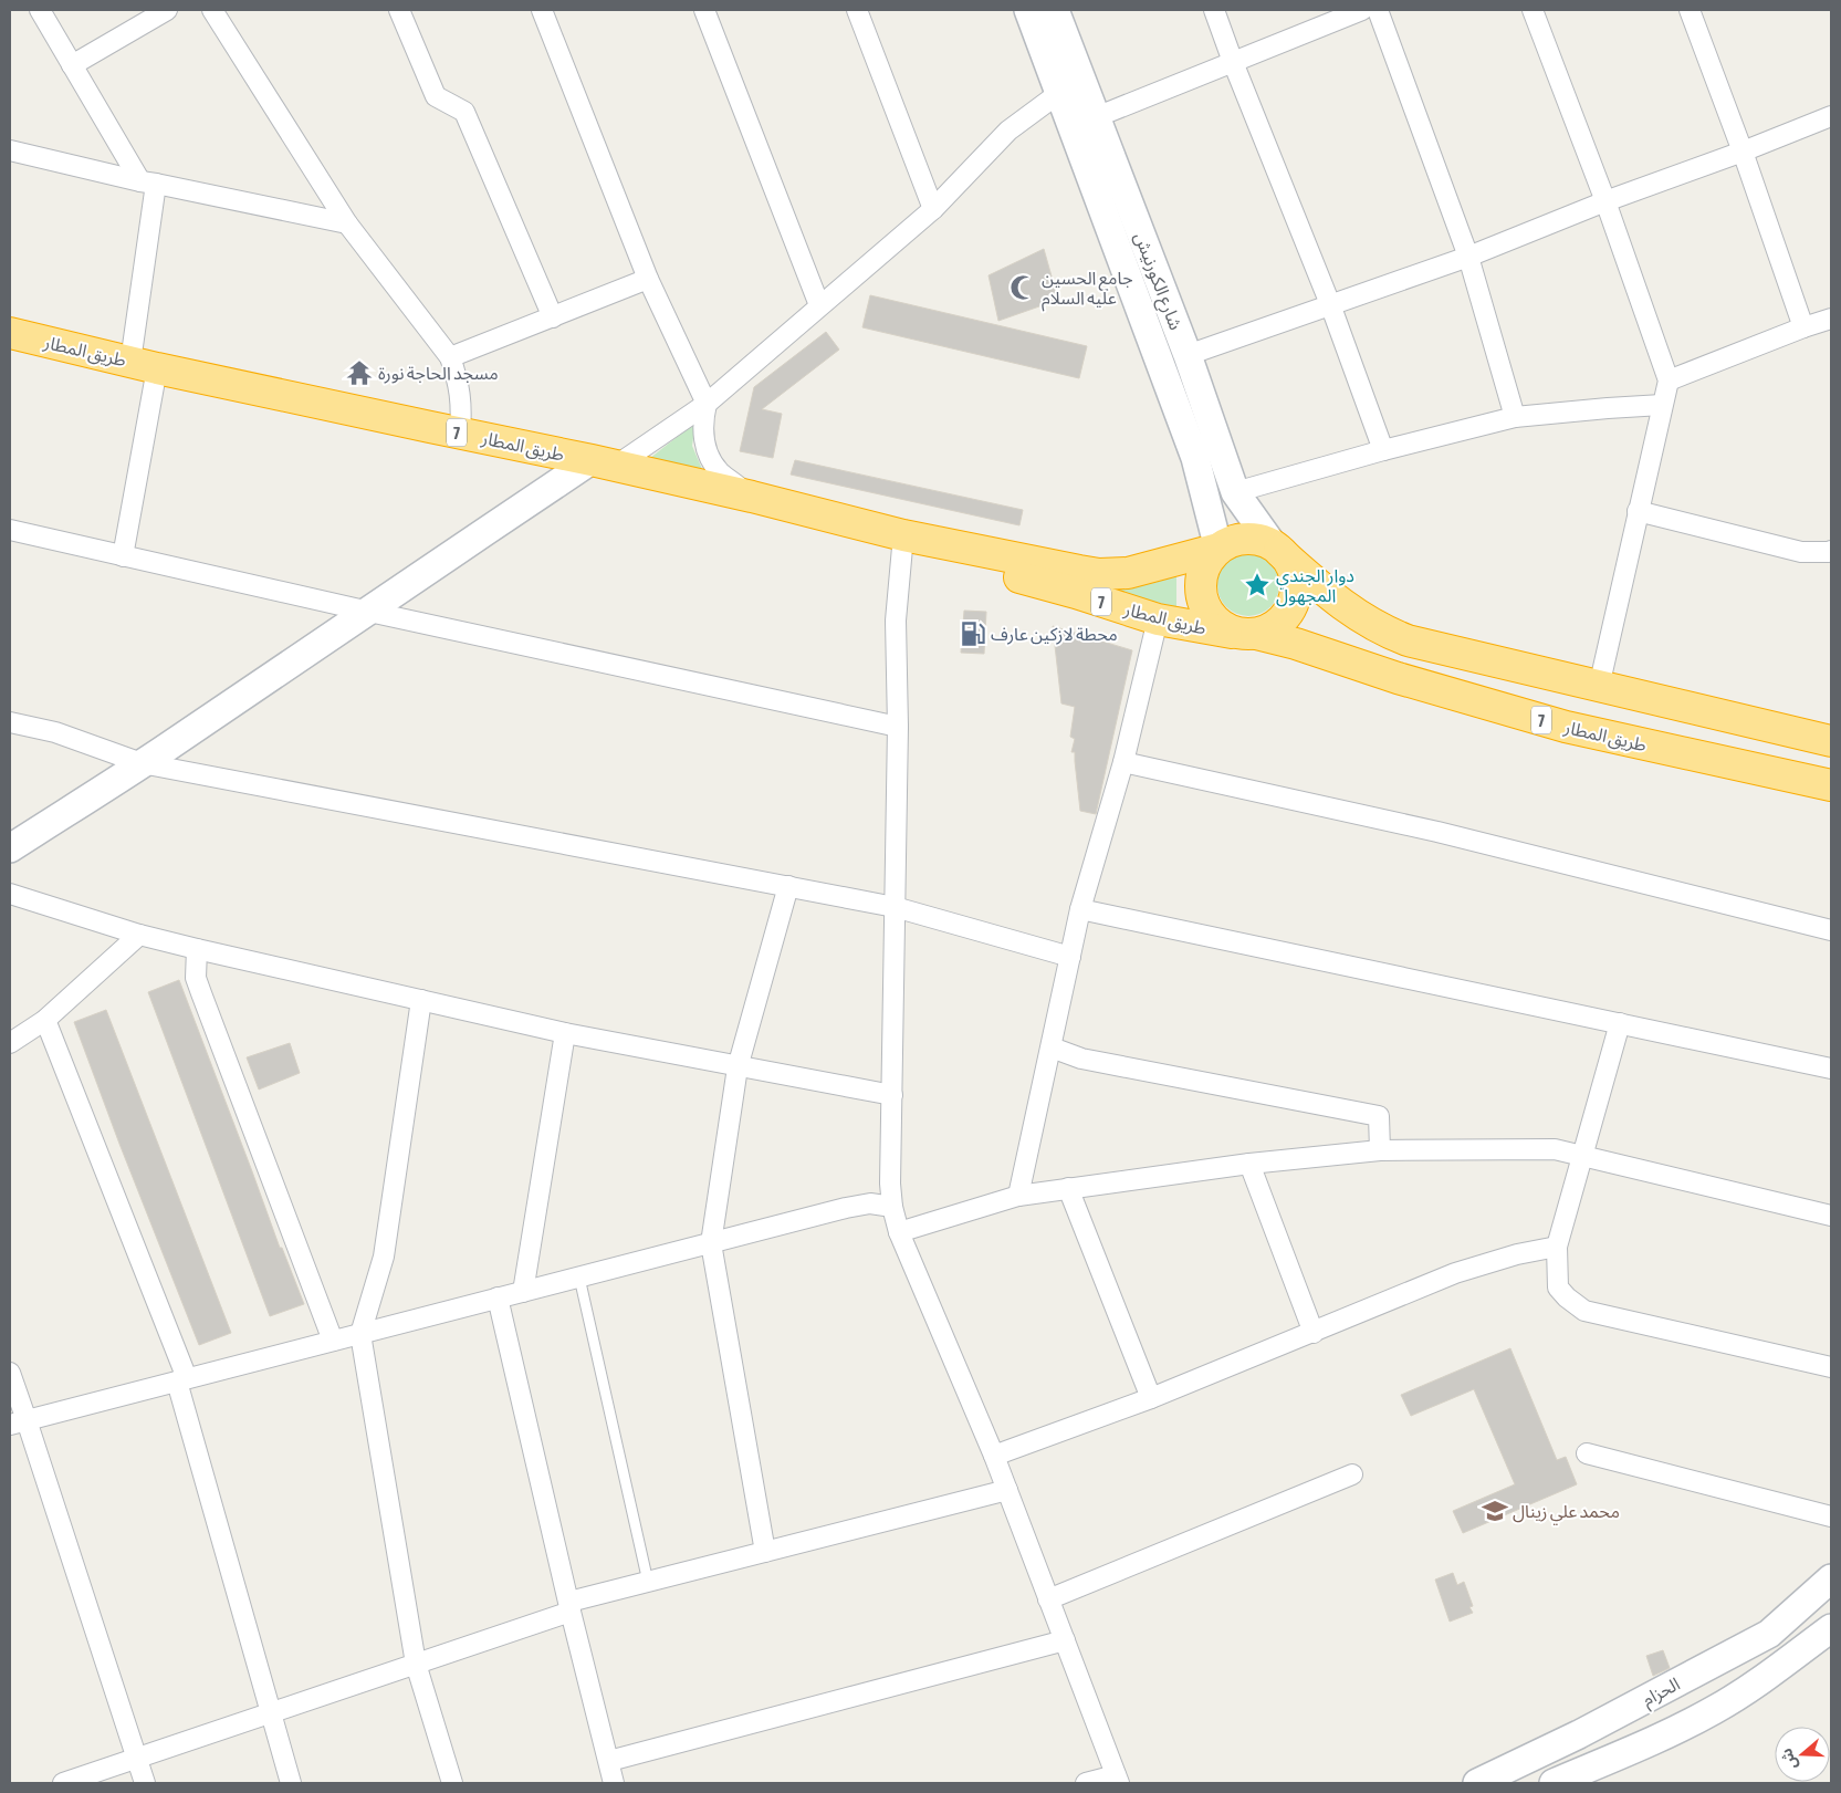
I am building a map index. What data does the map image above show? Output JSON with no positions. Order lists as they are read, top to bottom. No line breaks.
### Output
{"streets":{"highway":["طريق المطار","7"],"street":["شارع الكورنيش","الحزام"]},"crossings":[["شارع الكورنيش","طريق المطار"]],"places":{"mosque":["جامع الحسين عليه السلام"],"temple":["مسجد الحاجة نورة"],"place":["دوار الجندي المجهول"],"fuel station":["محطة لازكين عارف"],"school or university":["محمد علي زينال"]},"north":"left"}
